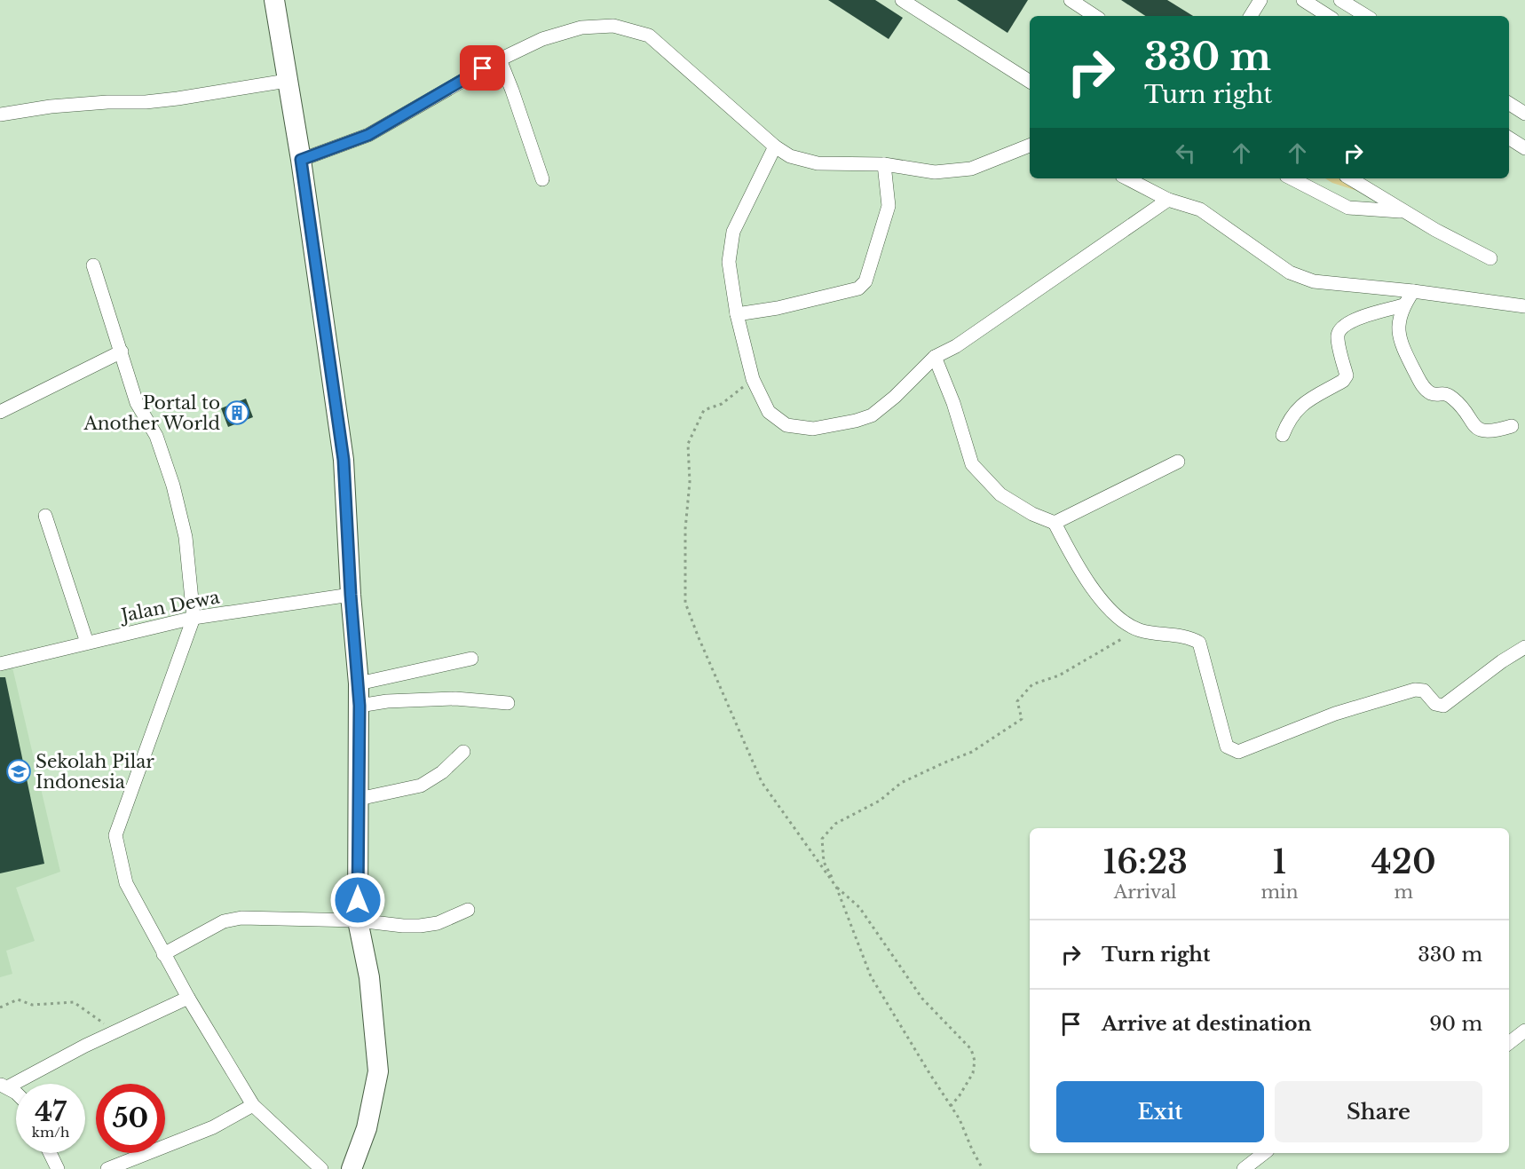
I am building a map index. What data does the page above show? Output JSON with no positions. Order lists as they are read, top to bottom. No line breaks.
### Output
{"streets":{"street":["Jalan Dewa"]},"places":{"building":["Portal to Another World"],"school or university":["Sekolah Pilar Indonesia"]},"page":{"turn":["330 m","Turn right"],"eta":["16:23","Arrival","1","min","420","m"],"list":[{"name":"Turn right","value":"330 m"},{"name":"Arrive at destination","value":"90 m"}],"buttons":["Exit","Share"],"speed":"47 km/h","limit":"50"}}
